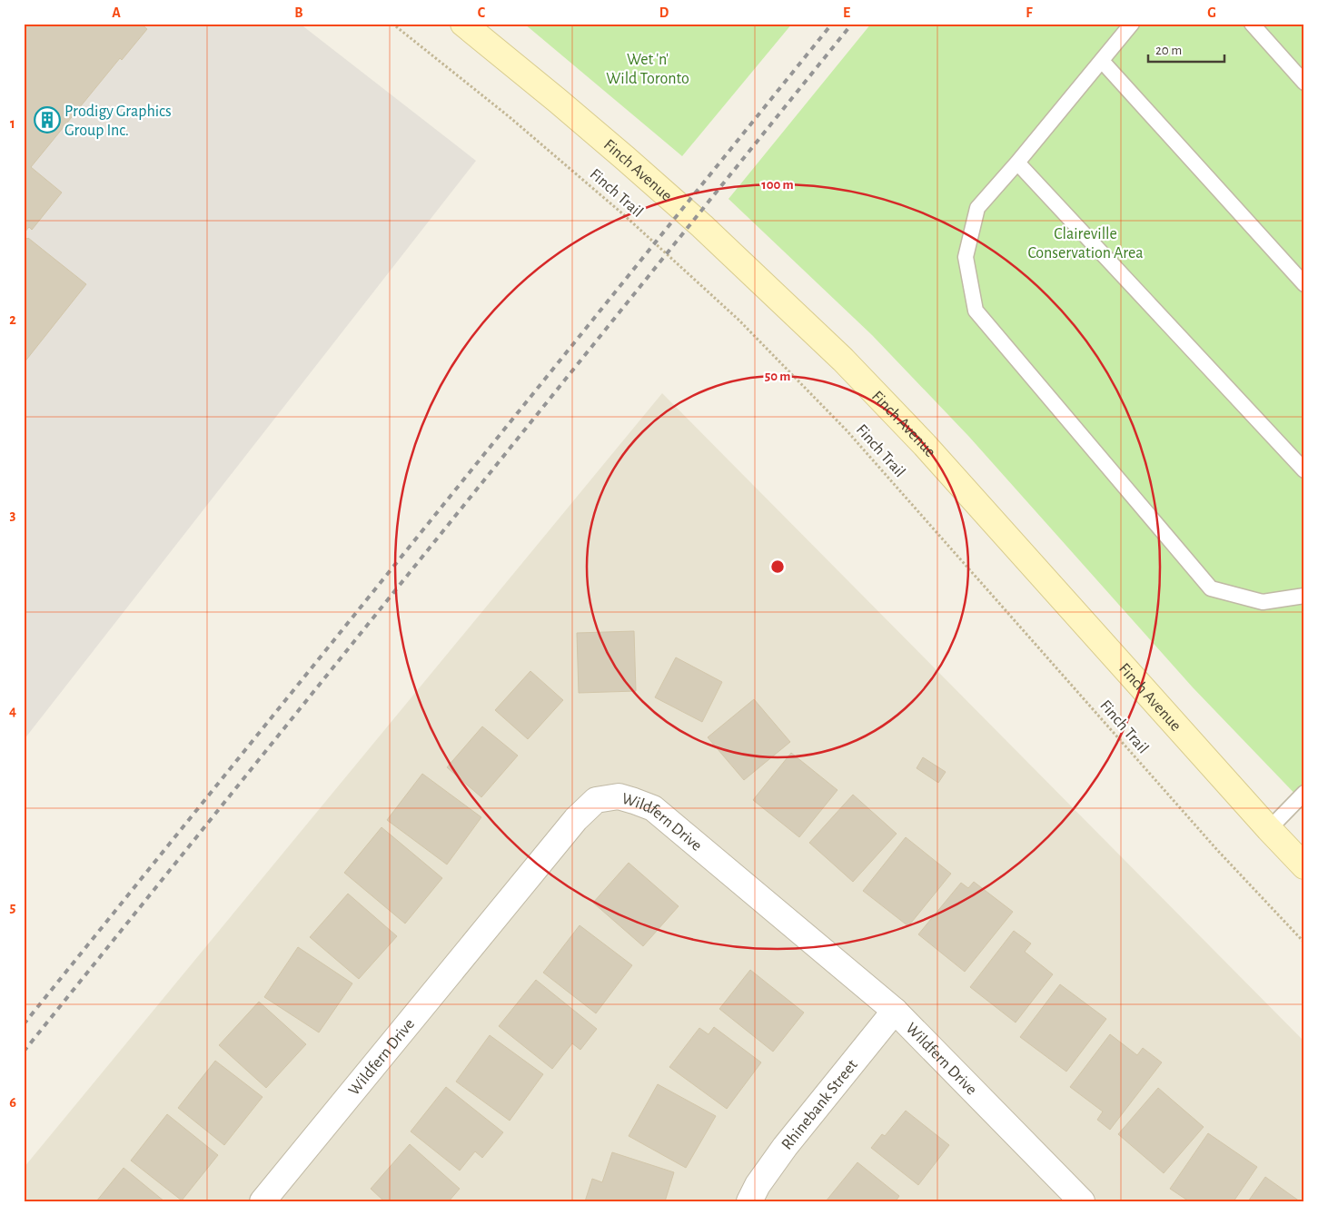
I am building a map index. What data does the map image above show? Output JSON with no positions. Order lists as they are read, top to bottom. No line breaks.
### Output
{"streets":{"main road":["Finch Avenue"],"street":["Wildfern Drive","Rhinebank Street"],"path":["Finch Trail"]},"crossings":[["Wildfern Drive","Rhinebank Street"]],"parks":["Wet 'n' Wild Toronto","Claireville Conservation Area"],"places":{"building":["Prodigy Graphics Group Inc."]},"scale_bar":"20 m","grid":{"columns":["A","B","C","D","E","F","G"],"rows":["1","2","3","4","5","6"]},"rings":["100 m","50 m"]}
